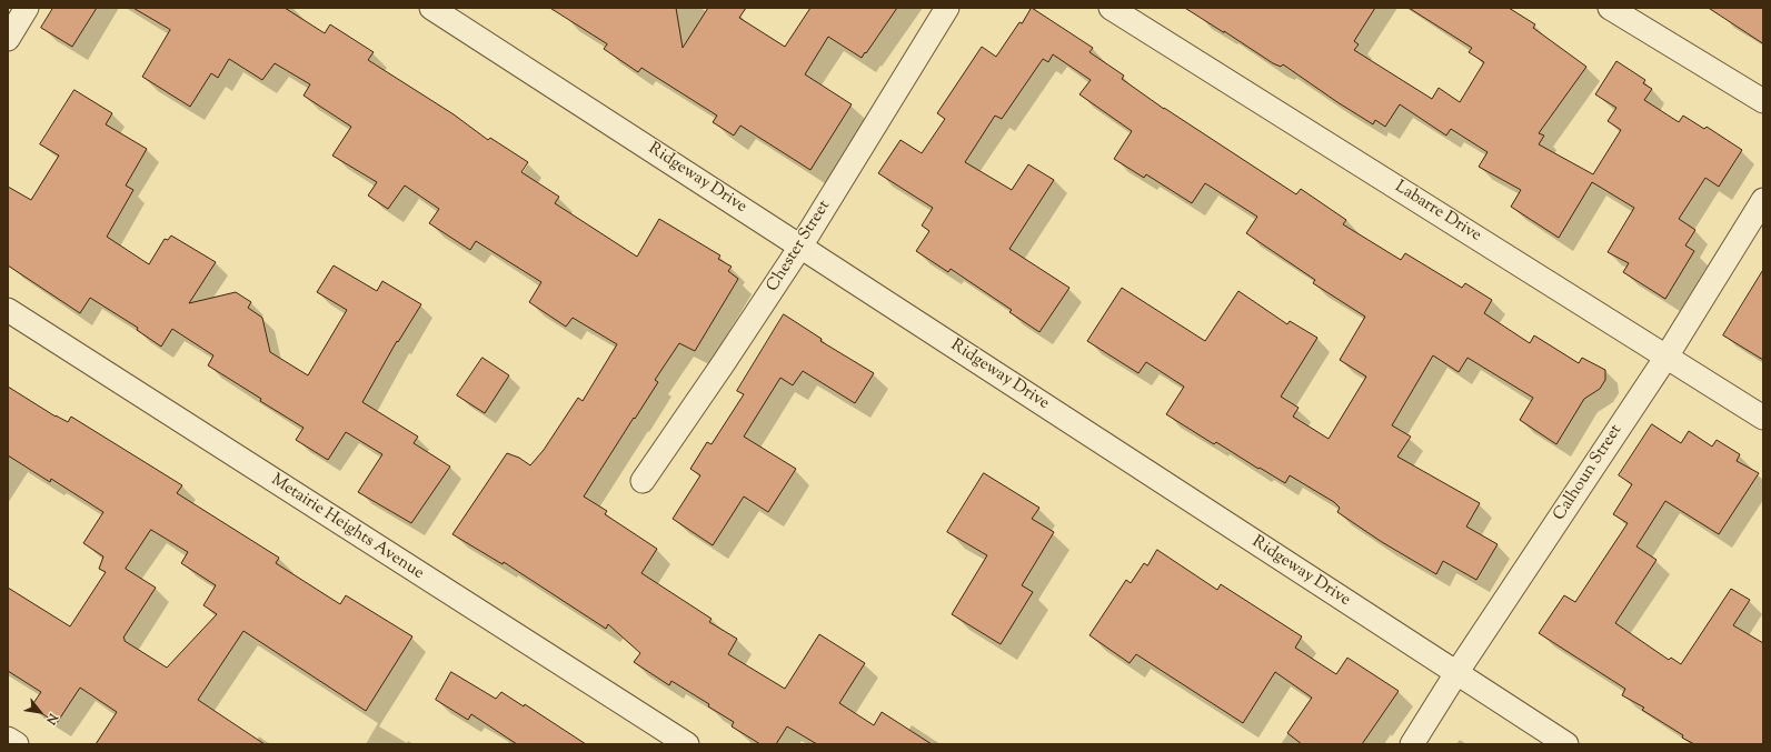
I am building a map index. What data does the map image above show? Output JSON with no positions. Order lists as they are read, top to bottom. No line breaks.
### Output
{"streets":{"street":["Ridgeway Drive","Labarre Drive","Chester Street","Calhoun Street","Metairie Heights Avenue"]},"crossings":[["Ridgeway Drive","Chester Street"],["Ridgeway Drive","Calhoun Street"],["Labarre Drive","Calhoun Street"]],"north":"bottom right"}
